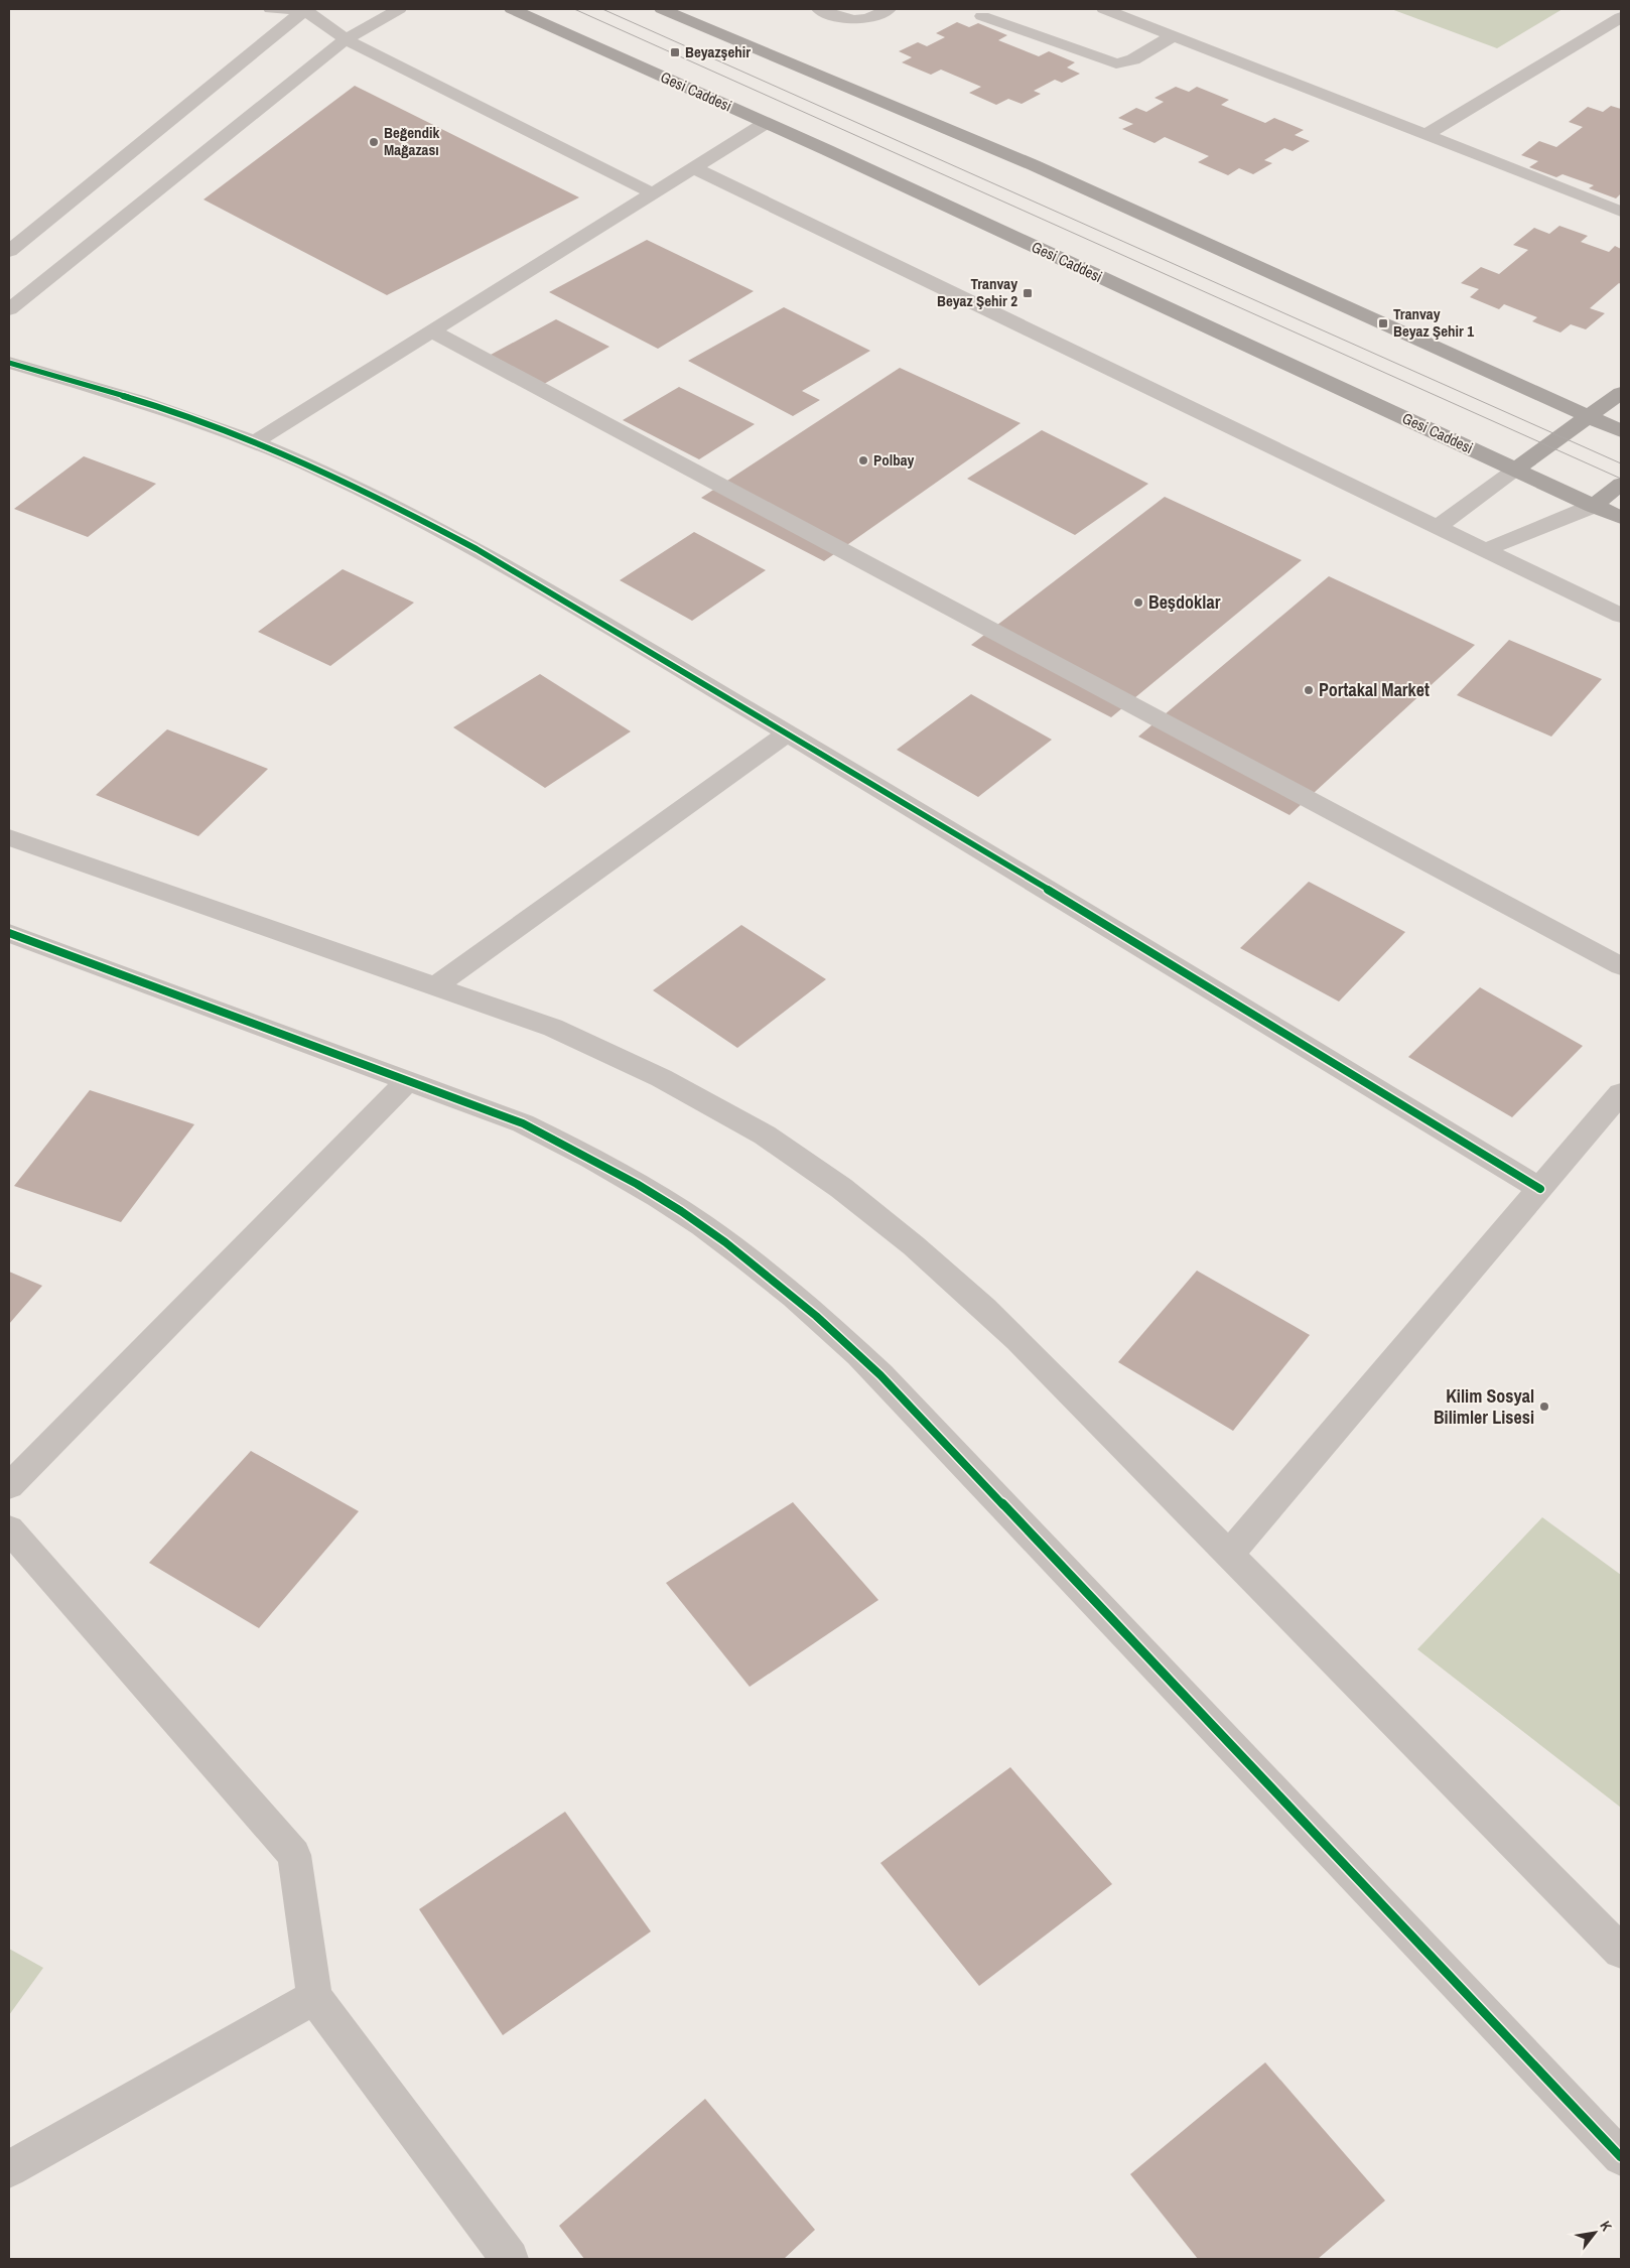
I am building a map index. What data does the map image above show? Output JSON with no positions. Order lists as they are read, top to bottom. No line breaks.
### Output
{"streets":{"main road":["Gesi Caddesi"]},"places":{"transit":["Beyazşehir","Tranvay Beyaz Şehir 2","Tranvay Beyaz Şehir 1"],"other":["Beğendik Mağazası","Polbay","Beşdoklar","Portakal Market","Kilim Sosyal Bilimler Lisesi"]},"north":"top right"}
